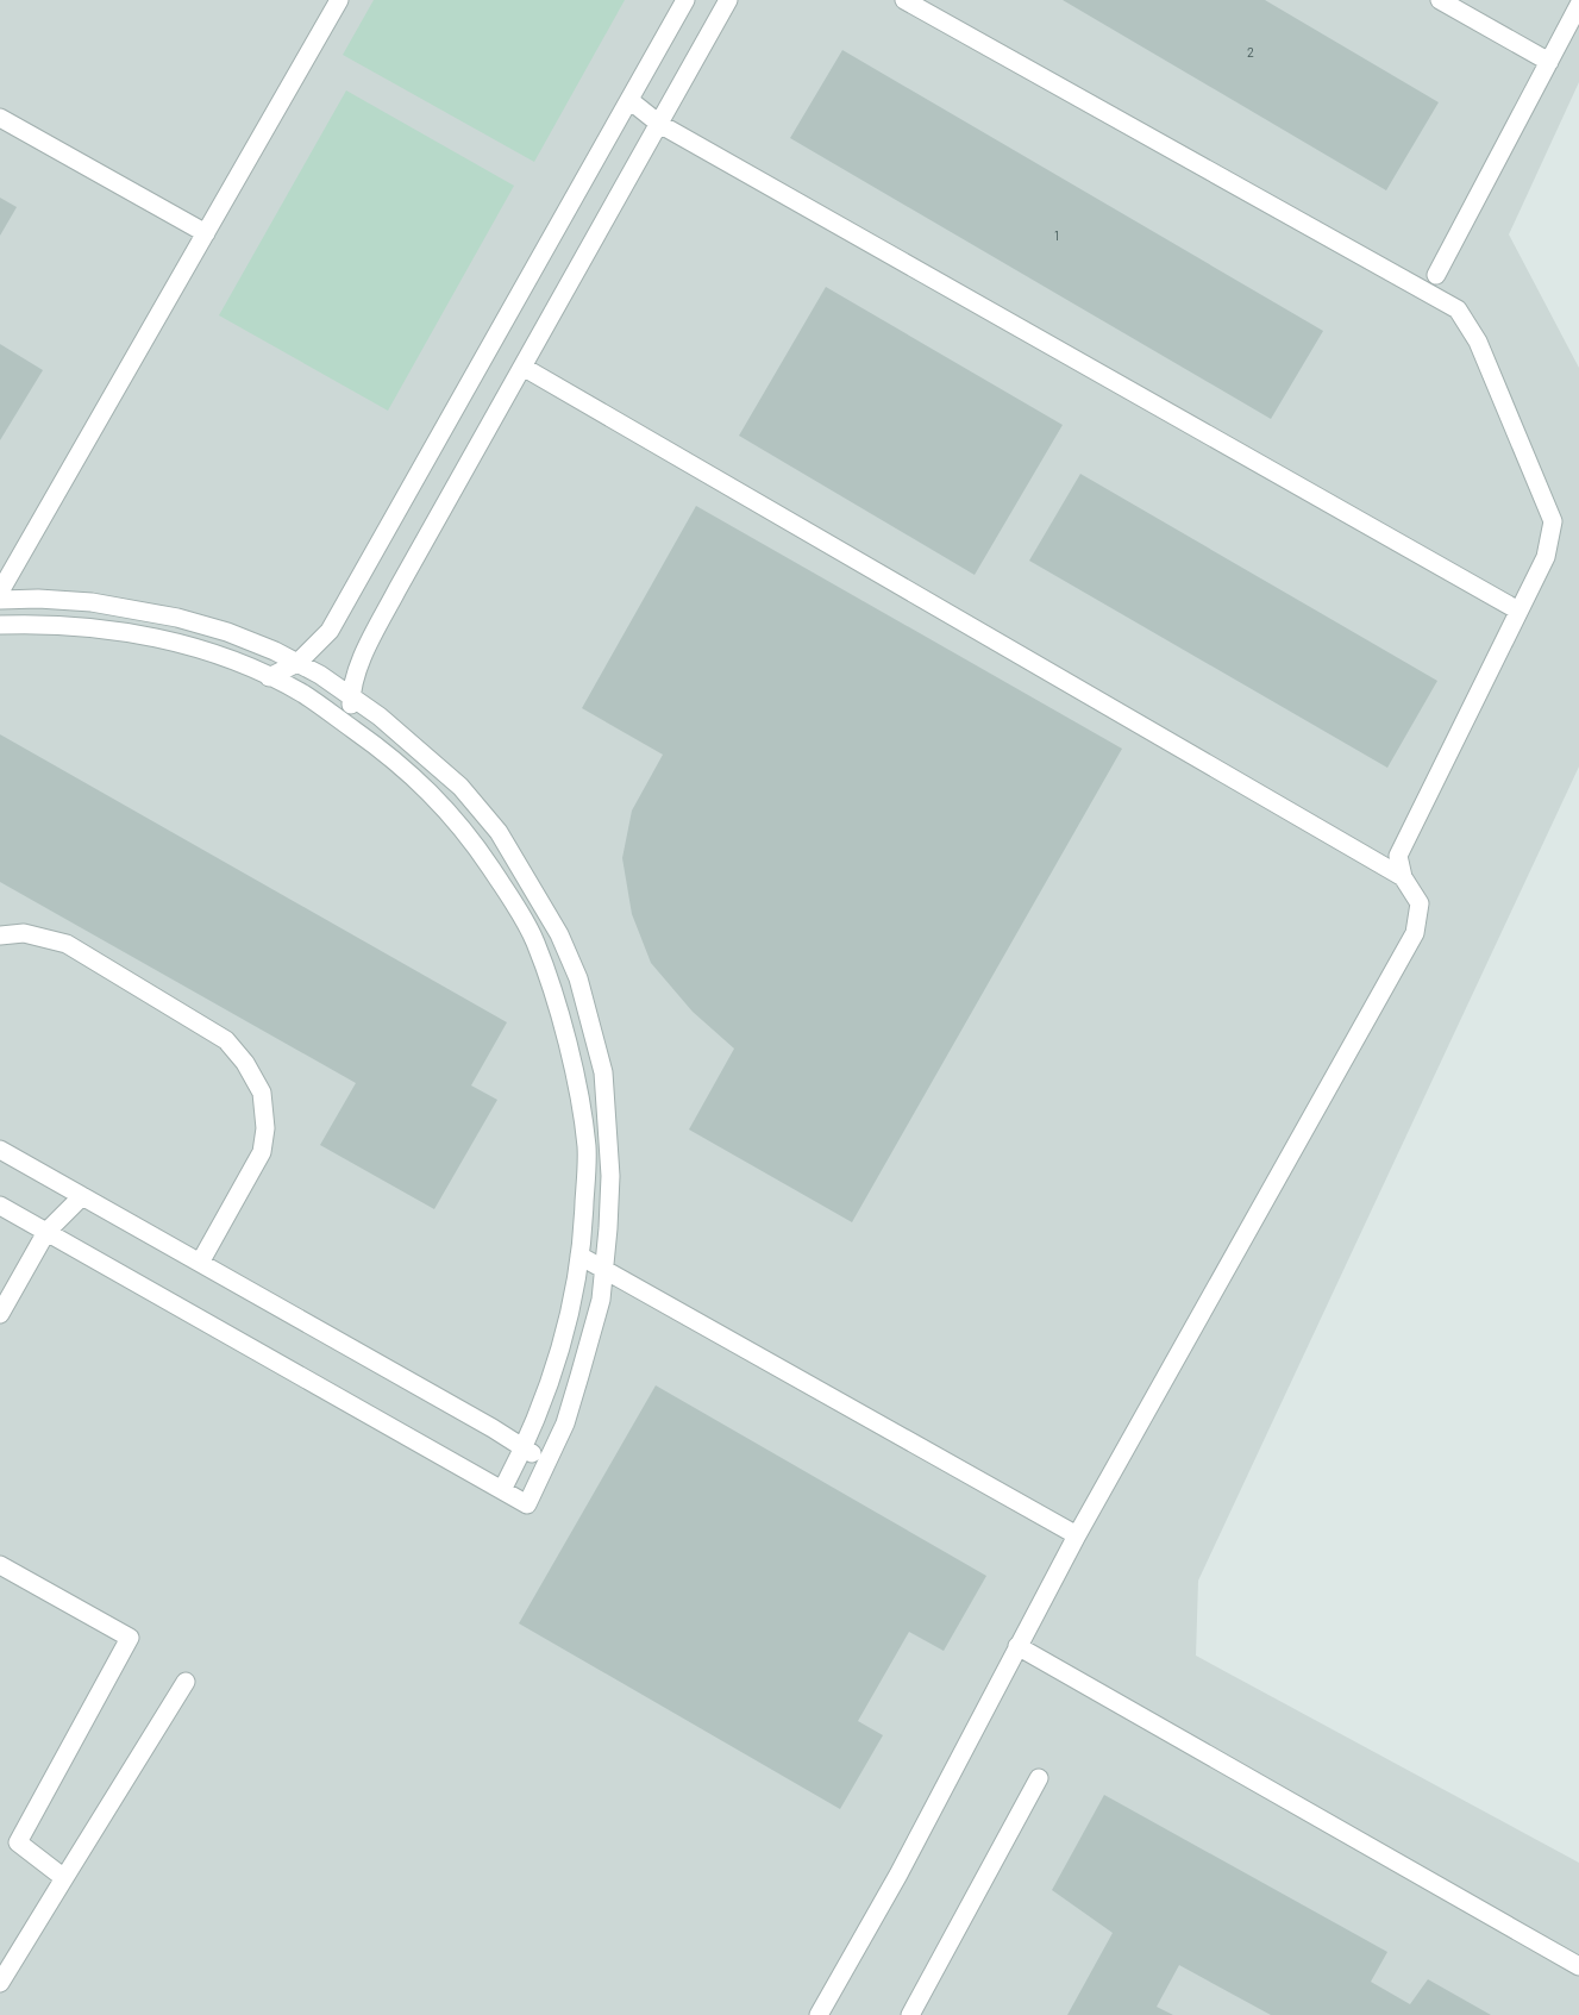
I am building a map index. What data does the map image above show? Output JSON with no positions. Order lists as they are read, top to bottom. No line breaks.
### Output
{"house_numbers":["2","1"]}
